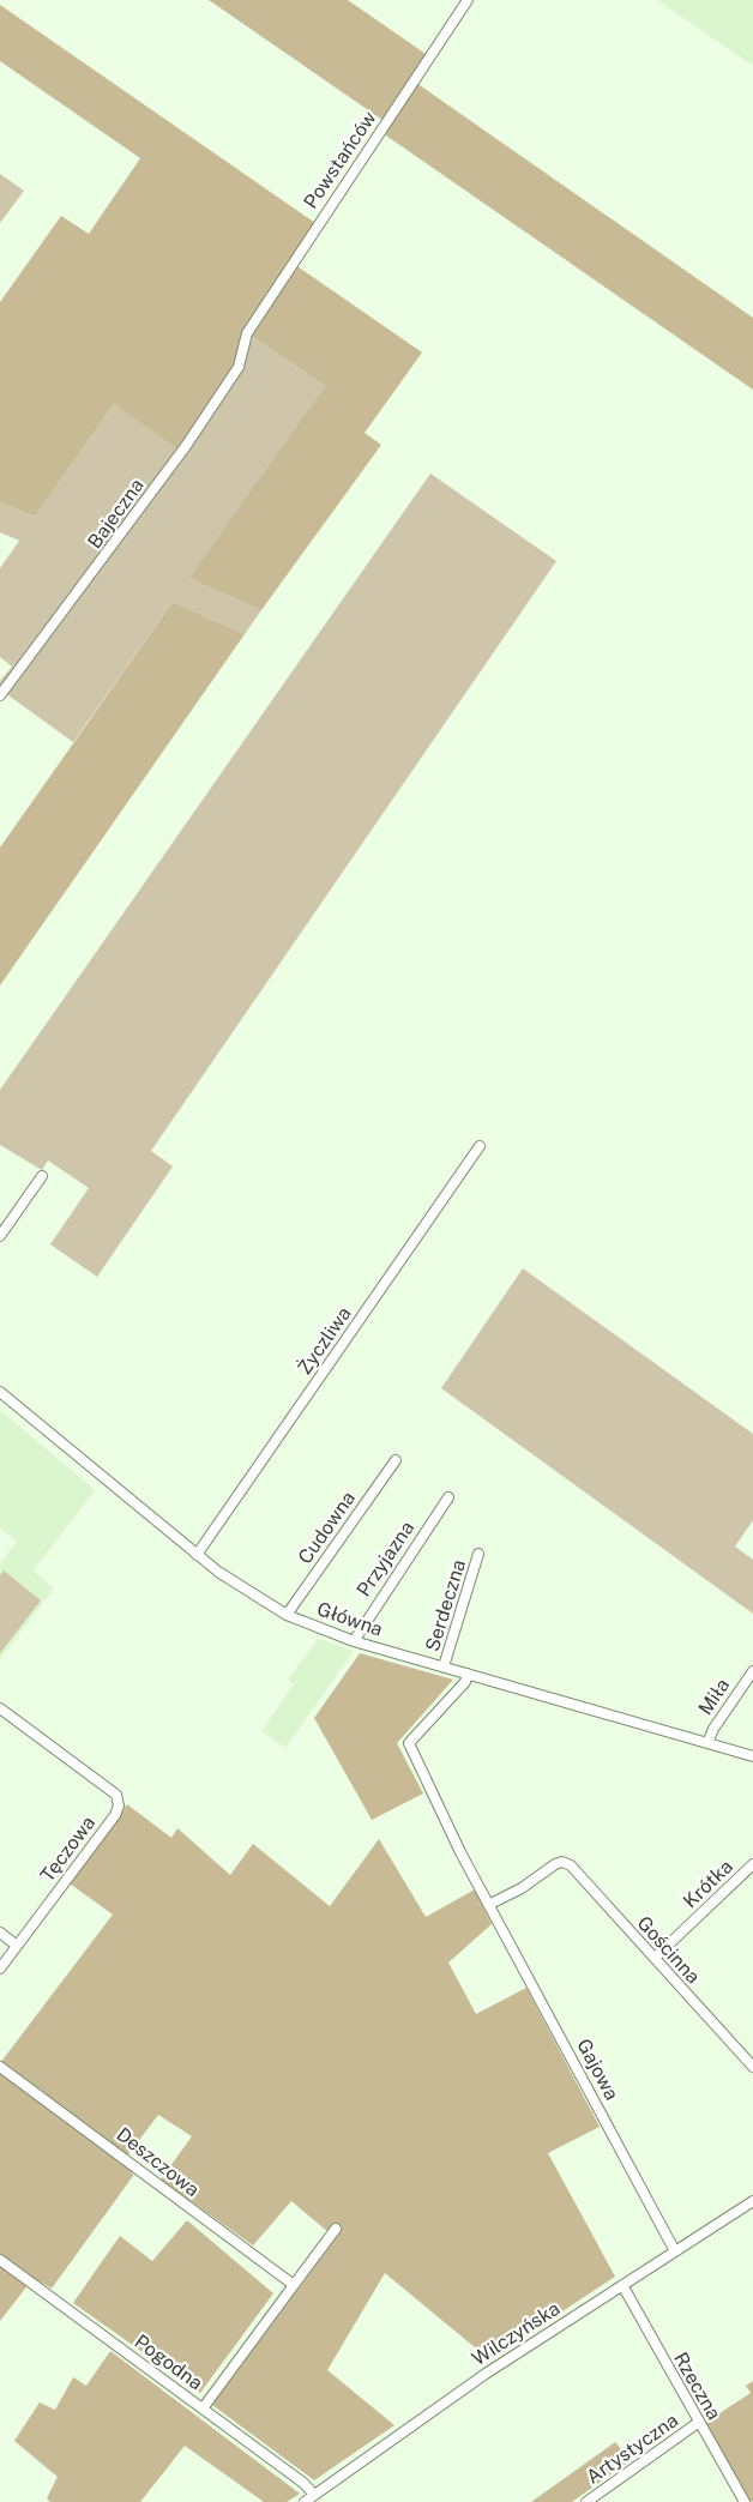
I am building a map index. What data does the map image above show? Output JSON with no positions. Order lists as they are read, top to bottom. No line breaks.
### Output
{"streets":{"street":["Powstańców","Bajeczna","Życzliwa","Cudowna","Przyjazna","Serdeczna","Główna","Miła","Tęczowa","Krótka","Gościnna","Gajowa","Deszczowa","Wilczyńska","Pogodna","Rzeczna","Artystyczna"]},"crossings":[["Powstańców","Bajeczna"],["Życzliwa","Główna"],["Cudowna","Główna"],["Przyjazna","Główna"],["Serdeczna","Główna"],["Główna","Miła"],["Główna","Gajowa"],["Krótka","Gościnna"],["Gościnna","Gajowa"],["Gajowa","Wilczyńska"],["Wilczyńska","Pogodna"],["Wilczyńska","Rzeczna"],["Rzeczna","Artystyczna"]]}
